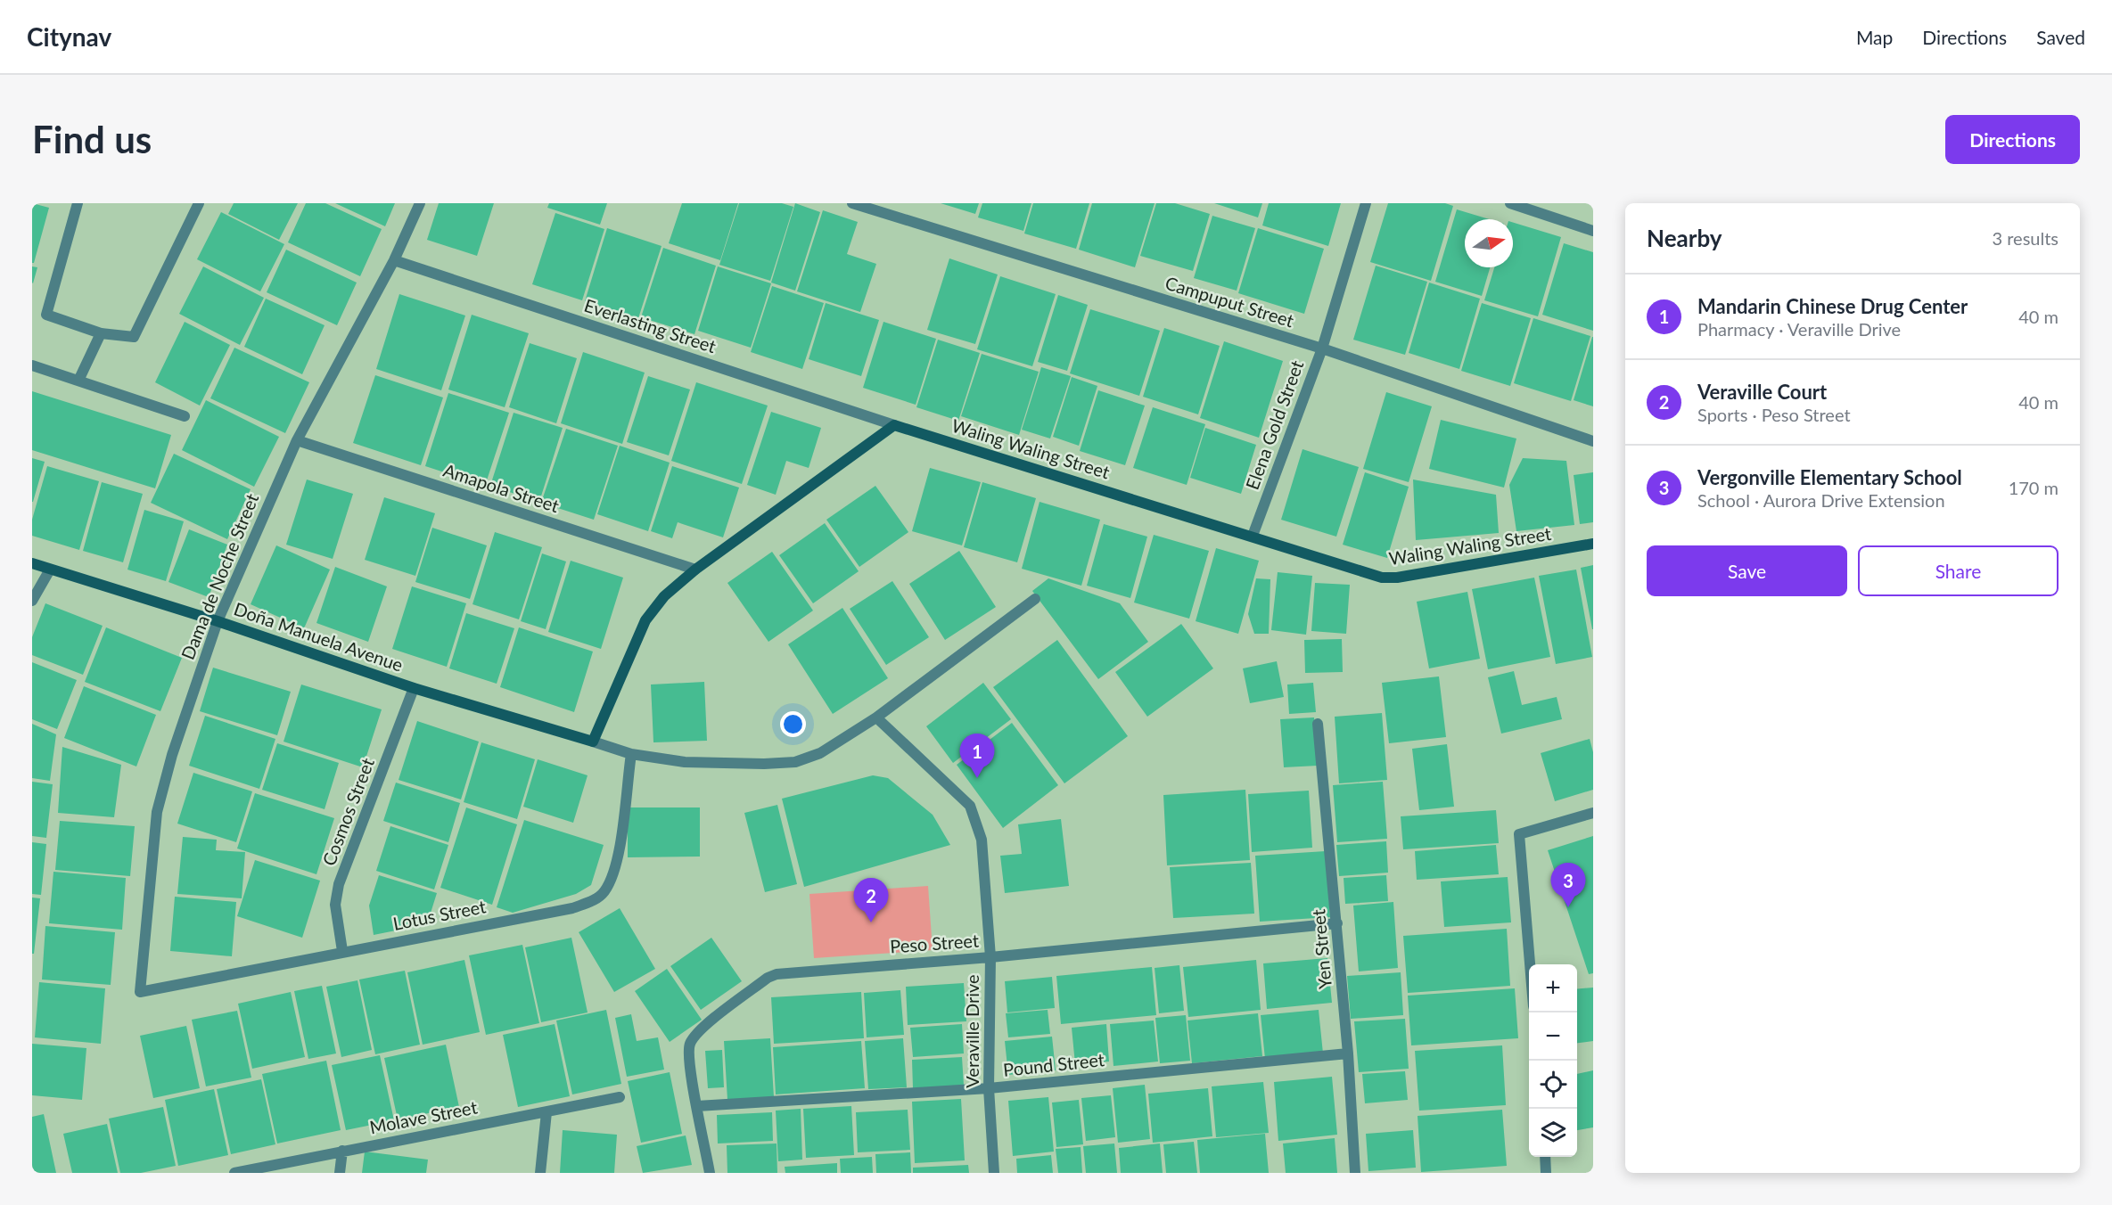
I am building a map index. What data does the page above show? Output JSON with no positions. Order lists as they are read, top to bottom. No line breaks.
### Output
{"streets":{"street":["Campuput Street","Everlasting Street","Elena Gold Street","Waling Waling Street","Amapola Street","Dama de Noche Street","Doña Manuela Avenue","Cosmos Street","Lotus Street","Peso Street","Yen Street","Veraville Drive","Pound Street","Molave Street"]},"crossings":[["Campuput Street","Elena Gold Street"],["Everlasting Street","Waling Waling Street"],["Everlasting Street","Dama de Noche Street"],["Elena Gold Street","Waling Waling Street"],["Amapola Street","Dama de Noche Street"],["Dama de Noche Street","Doña Manuela Avenue"],["Dama de Noche Street","Lotus Street"],["Doña Manuela Avenue","Cosmos Street"],["Cosmos Street","Lotus Street"],["Peso Street","Yen Street"],["Peso Street","Veraville Drive"],["Peso Street","Pound Street"],["Yen Street","Pound Street"],["Veraville Drive","Pound Street"]],"north":"right","page":{"header":"Citynav","nav":["Map","Directions","Saved"],"buttons":["Directions",["Save","Share"]],"title":"Find us","heading":["Nearby","3 results"],"list":[{"mark":"1","name":"Mandarin Chinese Drug Center","note":"Pharmacy · Veraville Drive","value":"40 m"},{"mark":"2","name":"Veraville Court","note":"Sports · Peso Street","value":"40 m"},{"mark":"3","name":"Vergonville Elementary School","note":"School · Aurora Drive Extension","value":"170 m"}],"pins":["1","3","2"],"map_buttons":["+","−"]}}
